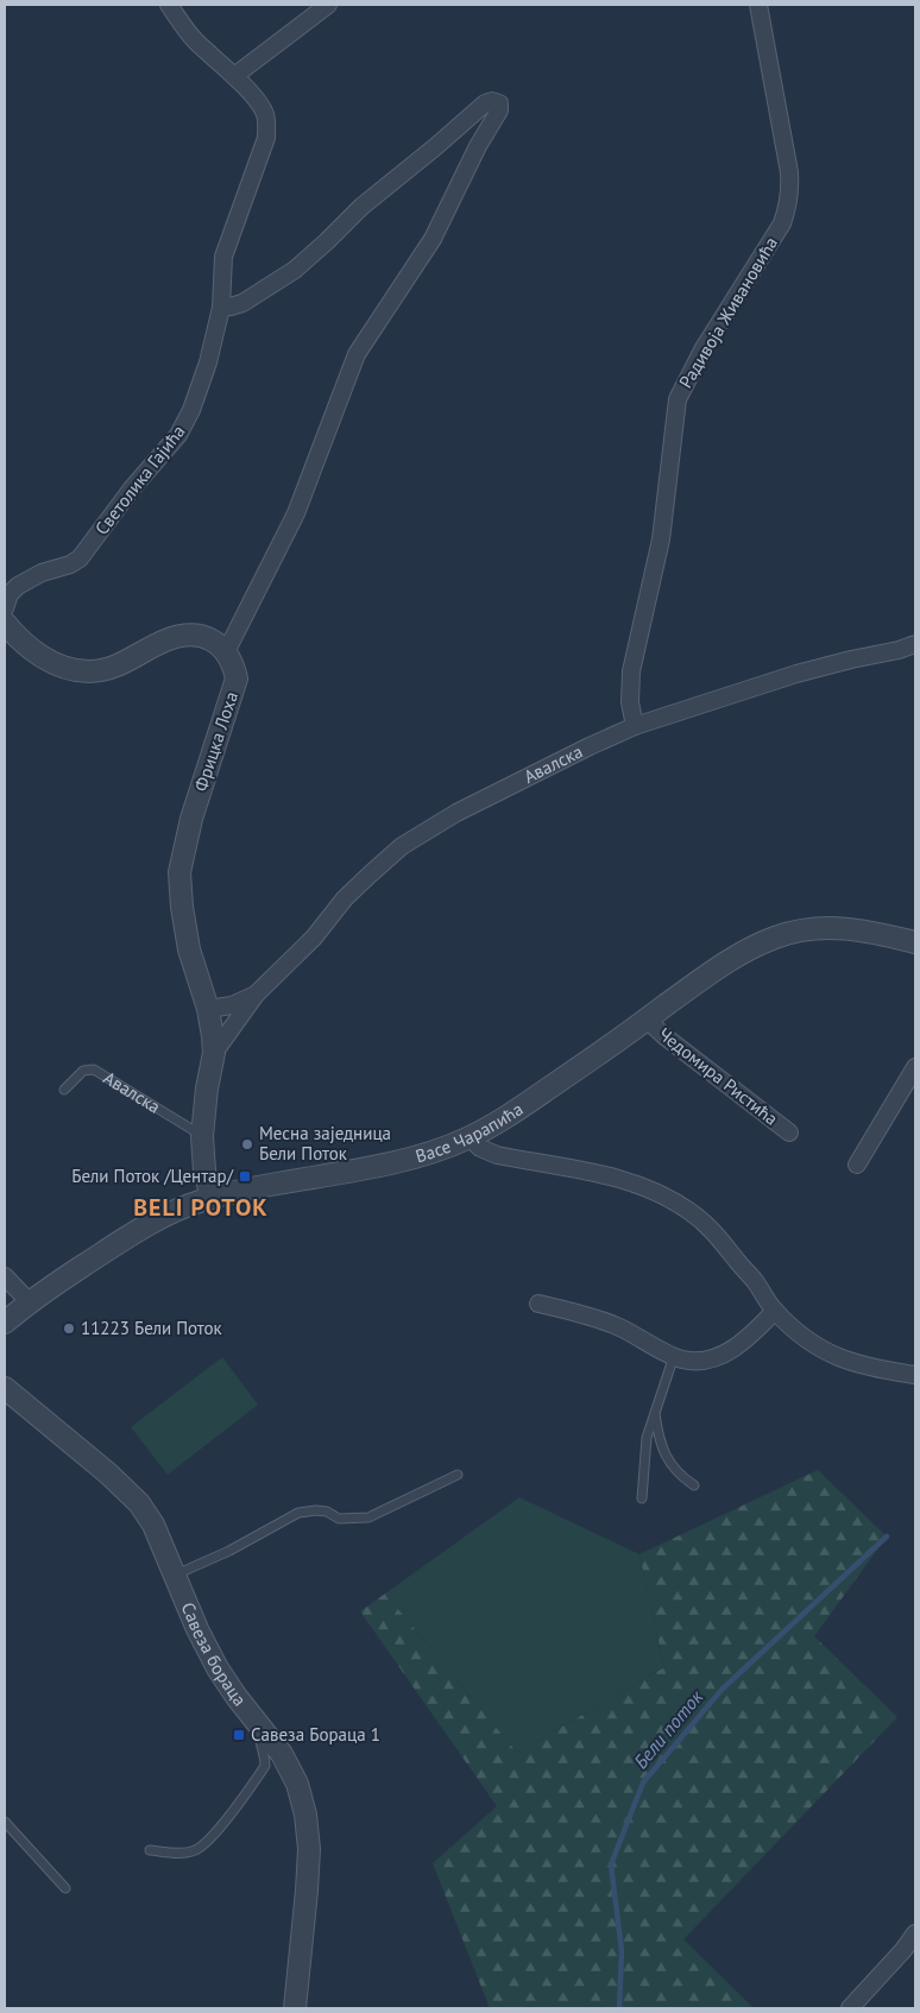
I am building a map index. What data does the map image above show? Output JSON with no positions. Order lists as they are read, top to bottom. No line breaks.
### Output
{"streets":{"street":["Радивоја Живановића","Светолика Гајића","Фрицка Лоха","Авалска","Чедомира Ристића","Васе Чарапића","Савеза бораца"]},"crossings":[["Радивоја Живановића","Авалска"],["Фрицка Лоха","Авалска"],["Авалска","Васе Чарапића"],["Чедомира Ристића","Васе Чарапића"]],"districts":["BELI POTOK"],"water":["Бели поток"],"places":{"other":["Месна заједница Бели Поток","11223 Бели Поток"],"transit":["Бели Поток /Центар/","Савеза Бораца 1"]}}
